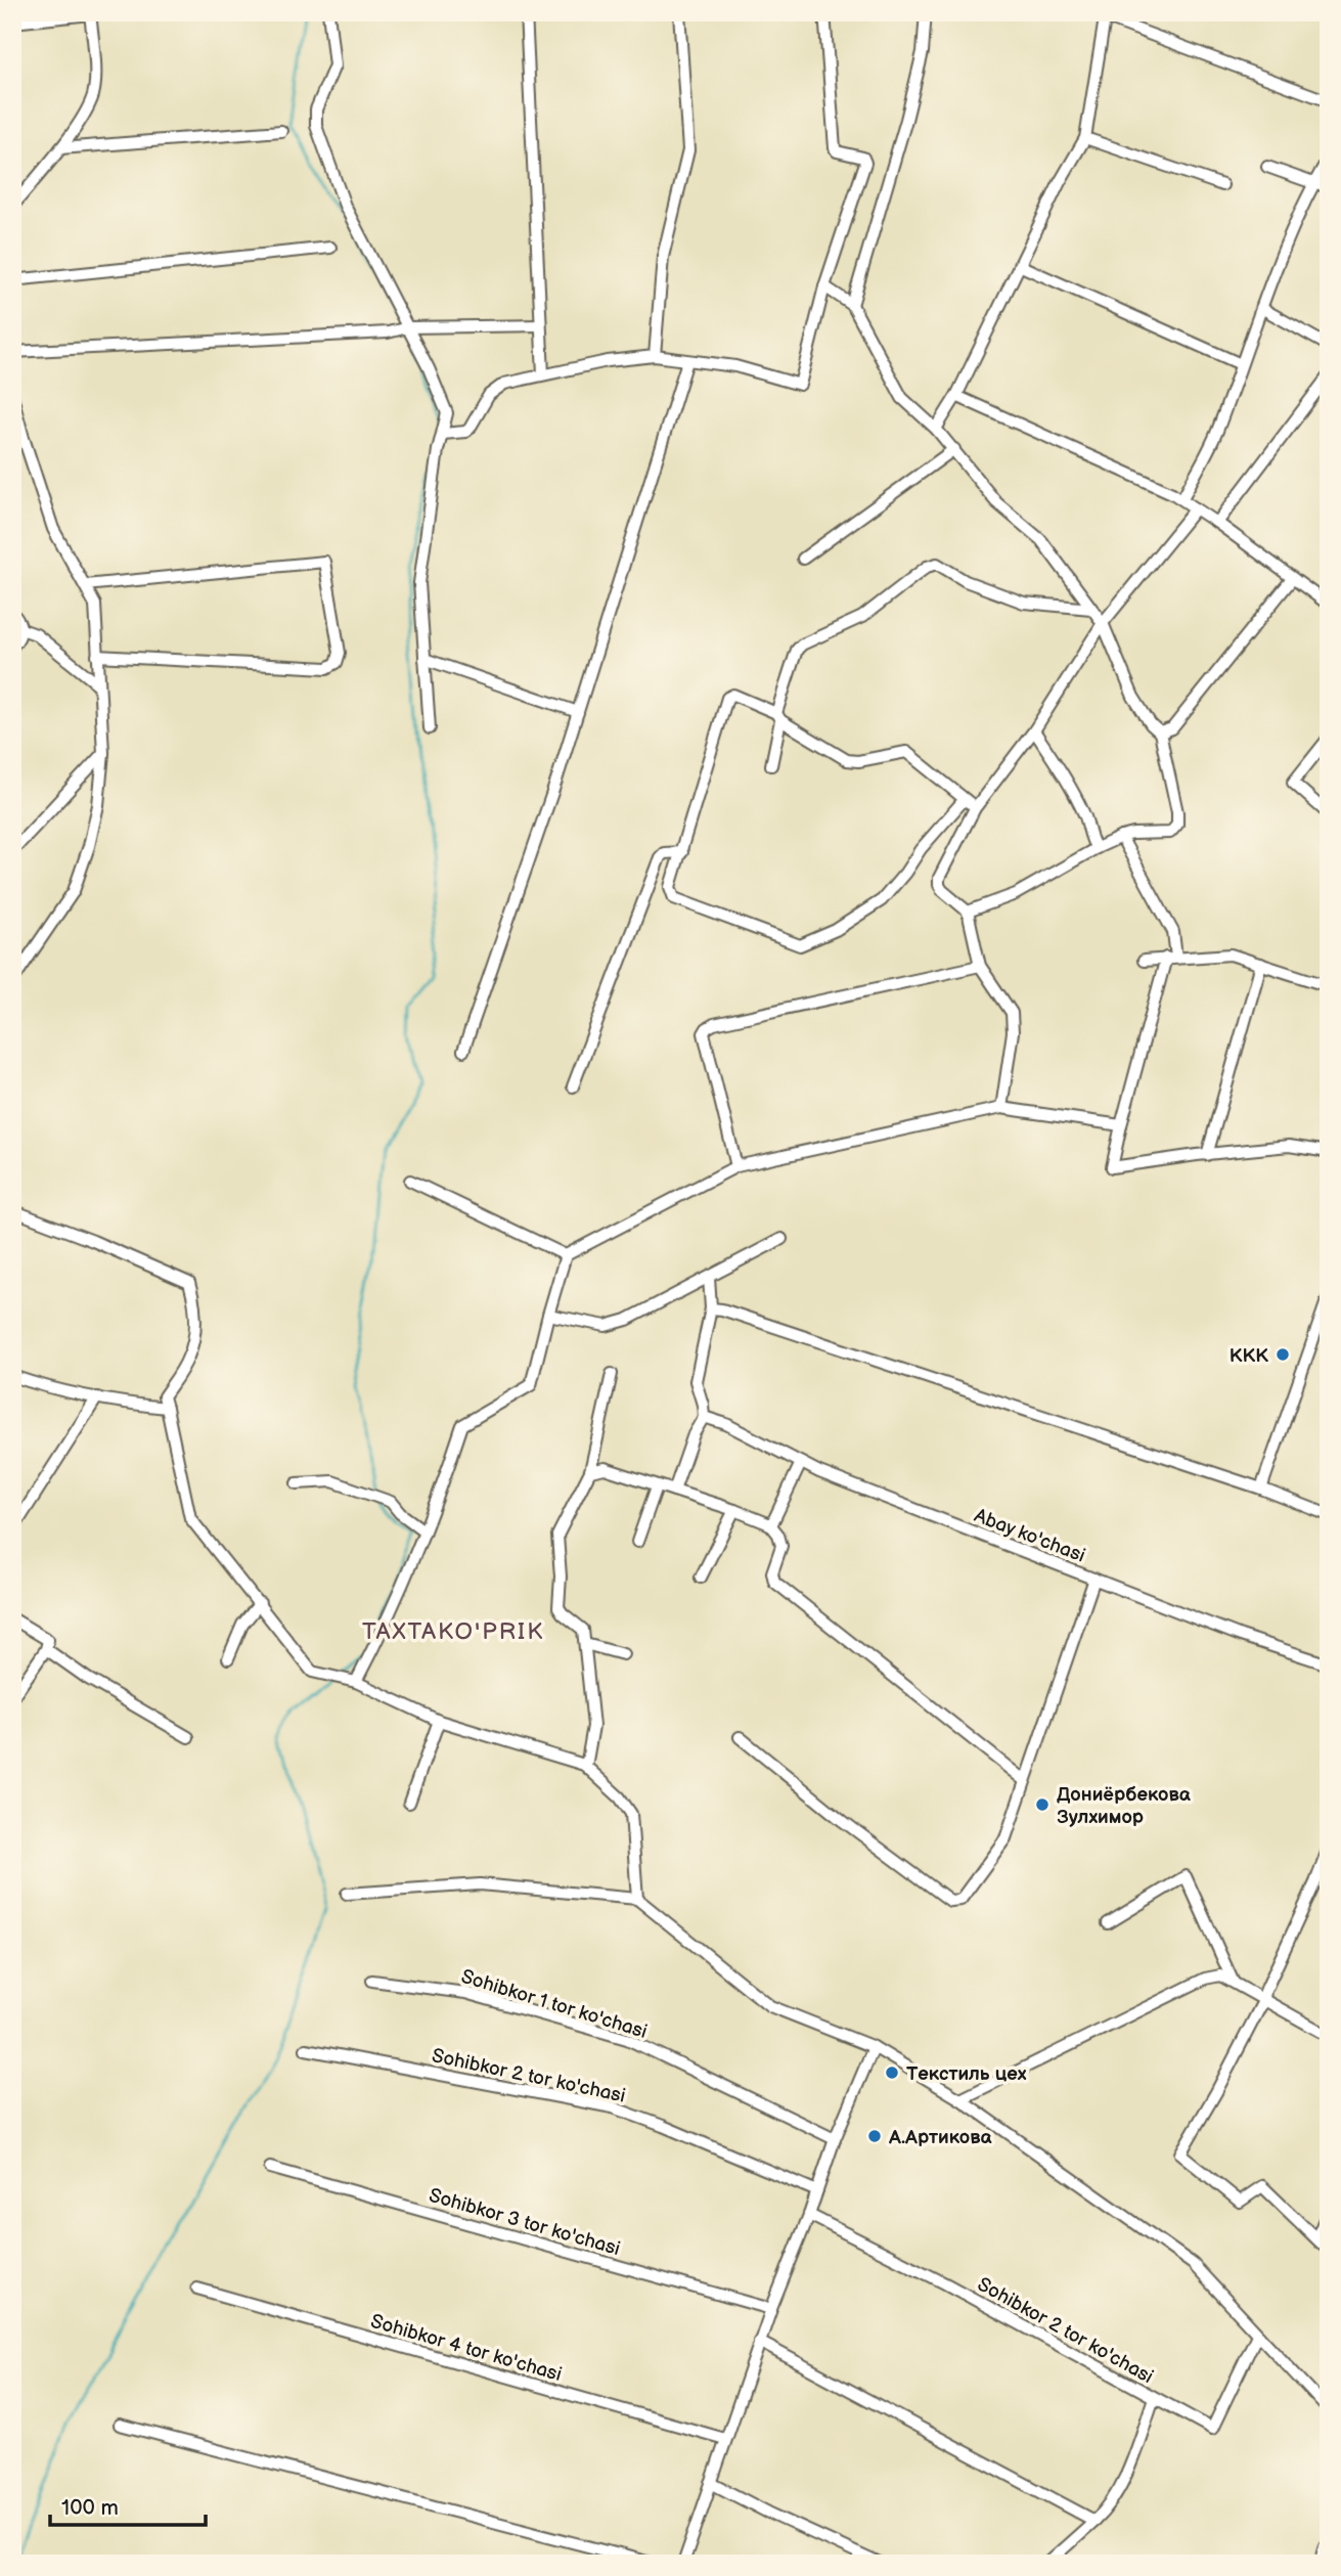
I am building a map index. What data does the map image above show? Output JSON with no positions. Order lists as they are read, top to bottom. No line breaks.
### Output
{"streets":{"street":["Abay ko'chasi","Sohibkor 1 tor ko'chasi","Sohibkor 2 tor ko'chasi","Sohibkor 3 tor ko'chasi","Sohibkor 4 tor ko'chasi"]},"districts":["TAXTAKO'PRIK"],"places":["ККК","Дониёрбекова Зулхимор","Текстиль цех","А.Артикова"],"scale_bar":"100 m"}
